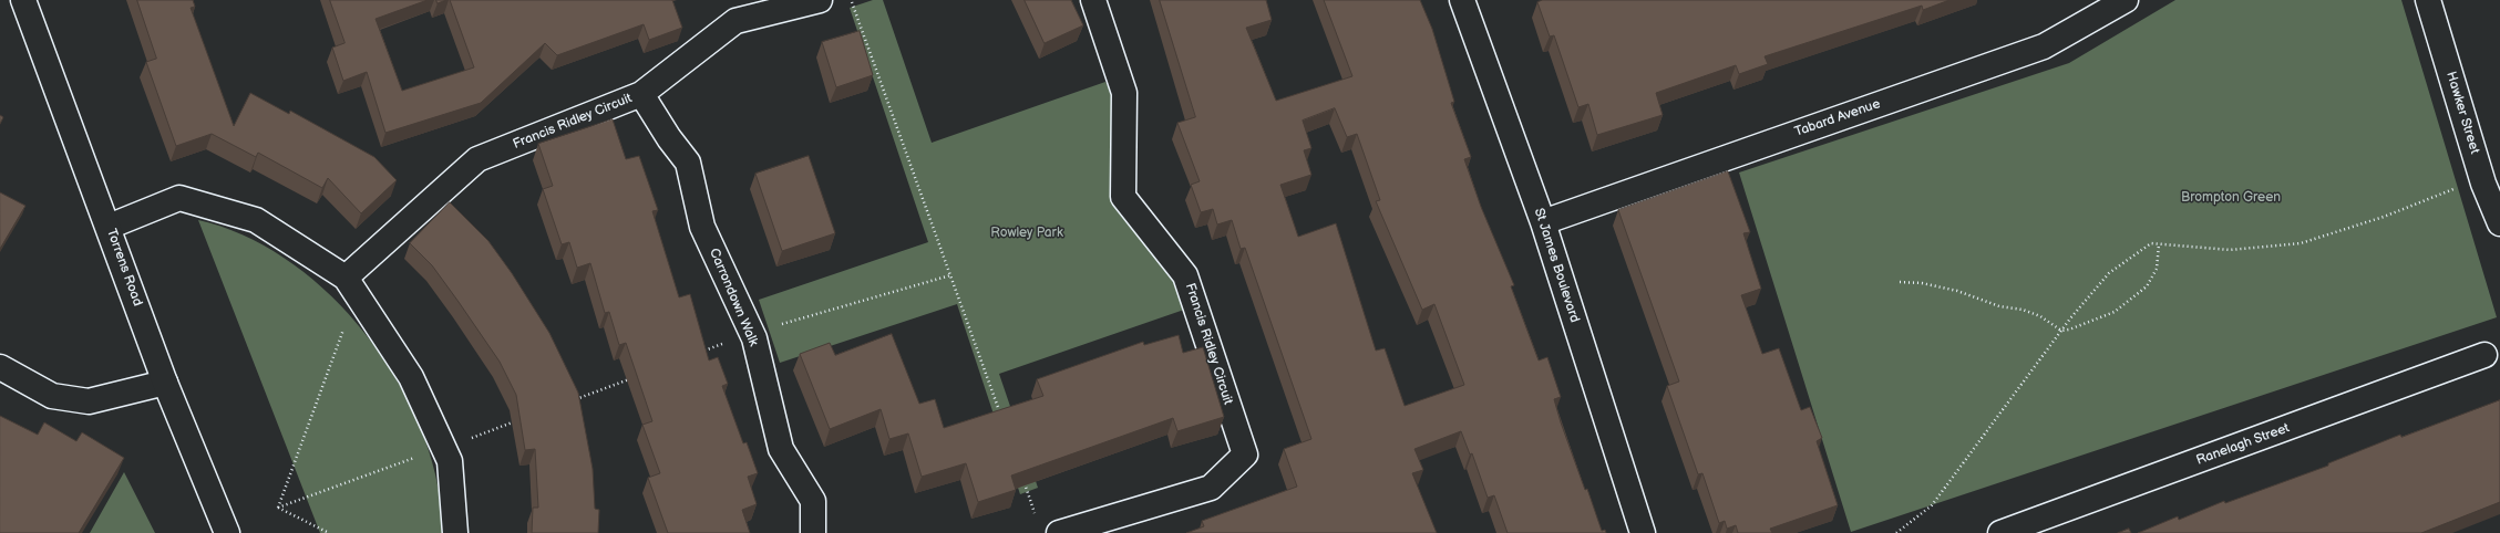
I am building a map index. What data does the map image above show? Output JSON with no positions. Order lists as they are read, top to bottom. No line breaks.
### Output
{"streets":{"street":["Hawker Street","Tabard Avenue","Francis Ridley Circuit","St James Boulevard","Torrens Road","Carrondown Walk","Ranelagh Street"]},"crossings":[["Tabard Avenue","St James Boulevard"],["Francis Ridley Circuit","Carrondown Walk"]],"parks":["Brompton Green","Rowley Park"]}
